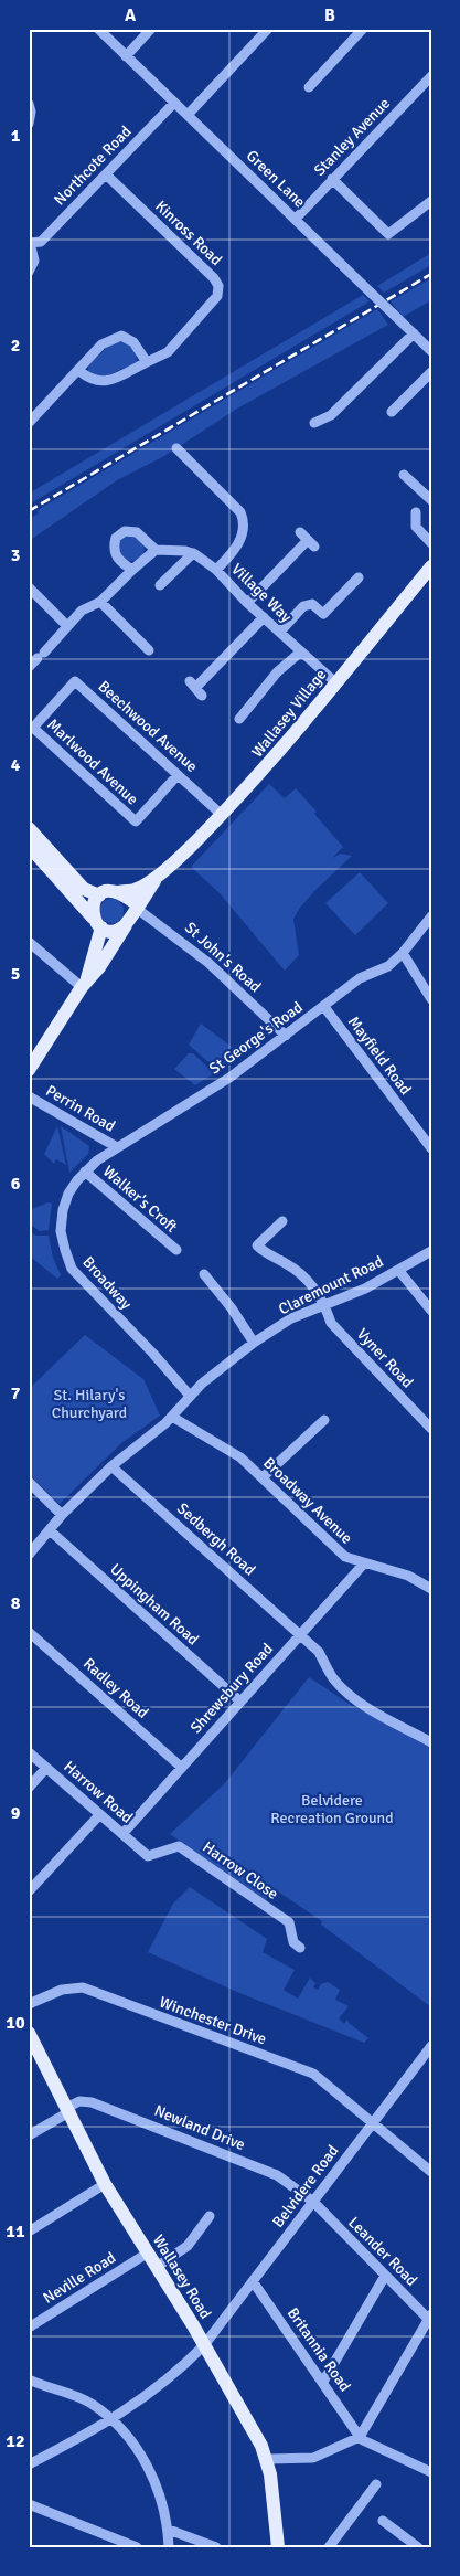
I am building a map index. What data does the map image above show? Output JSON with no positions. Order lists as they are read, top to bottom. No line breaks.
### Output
{"streets":{"main road":["Wallasey Village","Wallasey Road"],"street":["Stanley Avenue","Northcote Road","Green Lane","Kinross Road","Village Way","Beechwood Avenue","Marlwood Avenue","St John's Road","St George's Road","Mayfield Road","Perrin Road","Walker's Croft","Broadway","Claremount Road","Vyner Road","Broadway Avenue","Sedbergh Road","Uppingham Road","Radley Road","Shrewsbury Road","Harrow Road","Harrow Close","Winchester Drive","Newland Drive","Belvidere Road","Leander Road","Neville Road","Britannia Road"]},"crossings":[["Stanley Avenue","Green Lane"],["Northcote Road","Green Lane"],["Northcote Road","Kinross Road"],["Village Way","Wallasey Village"],["Wallasey Village","Beechwood Avenue"],["Wallasey Village","St John's Road"],["Beechwood Avenue","Marlwood Avenue"],["St John's Road","St George's Road"],["St George's Road","Mayfield Road"],["St George's Road","Perrin Road"],["St George's Road","Walker's Croft"],["St George's Road","Broadway"],["Walker's Croft","Broadway"],["Broadway","Claremount Road"],["Claremount Road","Vyner Road"],["Claremount Road","Broadway Avenue"],["Claremount Road","Sedbergh Road"],["Claremount Road","Uppingham Road"],["Broadway Avenue","Shrewsbury Road"],["Sedbergh Road","Shrewsbury Road"],["Uppingham Road","Shrewsbury Road"],["Radley Road","Shrewsbury Road"],["Shrewsbury Road","Harrow Road"],["Harrow Road","Harrow Close"],["Winchester Drive","Belvidere Road"],["Newland Drive","Belvidere Road"],["Newland Drive","Leander Road"],["Newland Drive","Wallasey Road"],["Belvidere Road","Leander Road"],["Belvidere Road","Wallasey Road"],["Belvidere Road","Britannia Road"],["Wallasey Road","Neville Road"]],"parks":["St. Hilary's Churchyard","Belvidere Recreation Ground"],"grid":{"columns":["A","B"],"rows":["1","2","3","4","5","6","7","8","9","10","11","12"]}}
